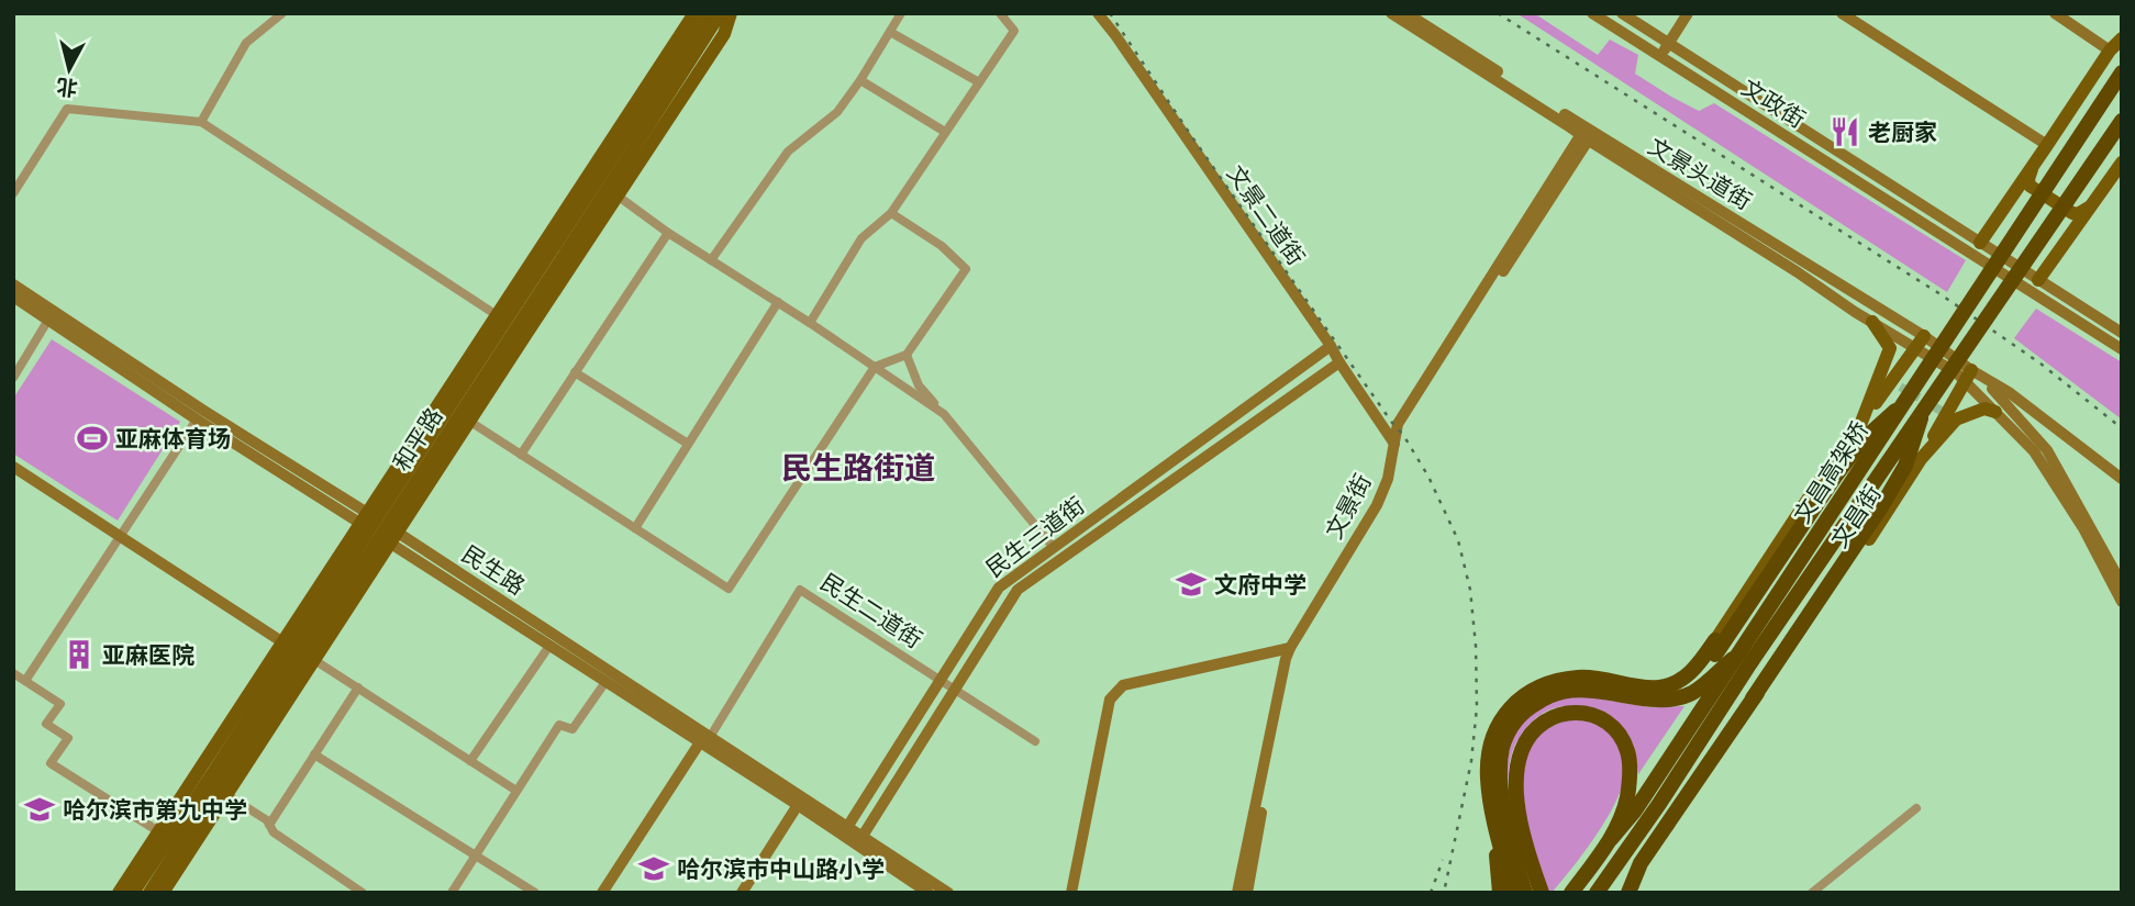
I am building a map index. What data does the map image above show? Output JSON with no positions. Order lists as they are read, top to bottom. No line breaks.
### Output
{"streets":{"highway":["文昌高架桥","文昌街"],"main road":["文政街","文景头道街","文景二道街","和平路","文景街","民生三道街","民生路","民生二道街"]},"crossings":[["文景头道街","文景街"],["文景头道街","文昌街"],["文景二道街","文景街"],["文景二道街","民生三道街"],["和平路","民生路"],["民生三道街","民生路"],["民生三道街","民生二道街"],["民生路","民生二道街"]],"districts":["民生路街道"],"places":{"restaurant":["老厨家"],"sports":["亚麻体育场"],"school or university":["文府中学","哈尔滨市第九中学","哈尔滨市中山路小学"],"building":["亚麻医院"]},"north":"bottom"}
